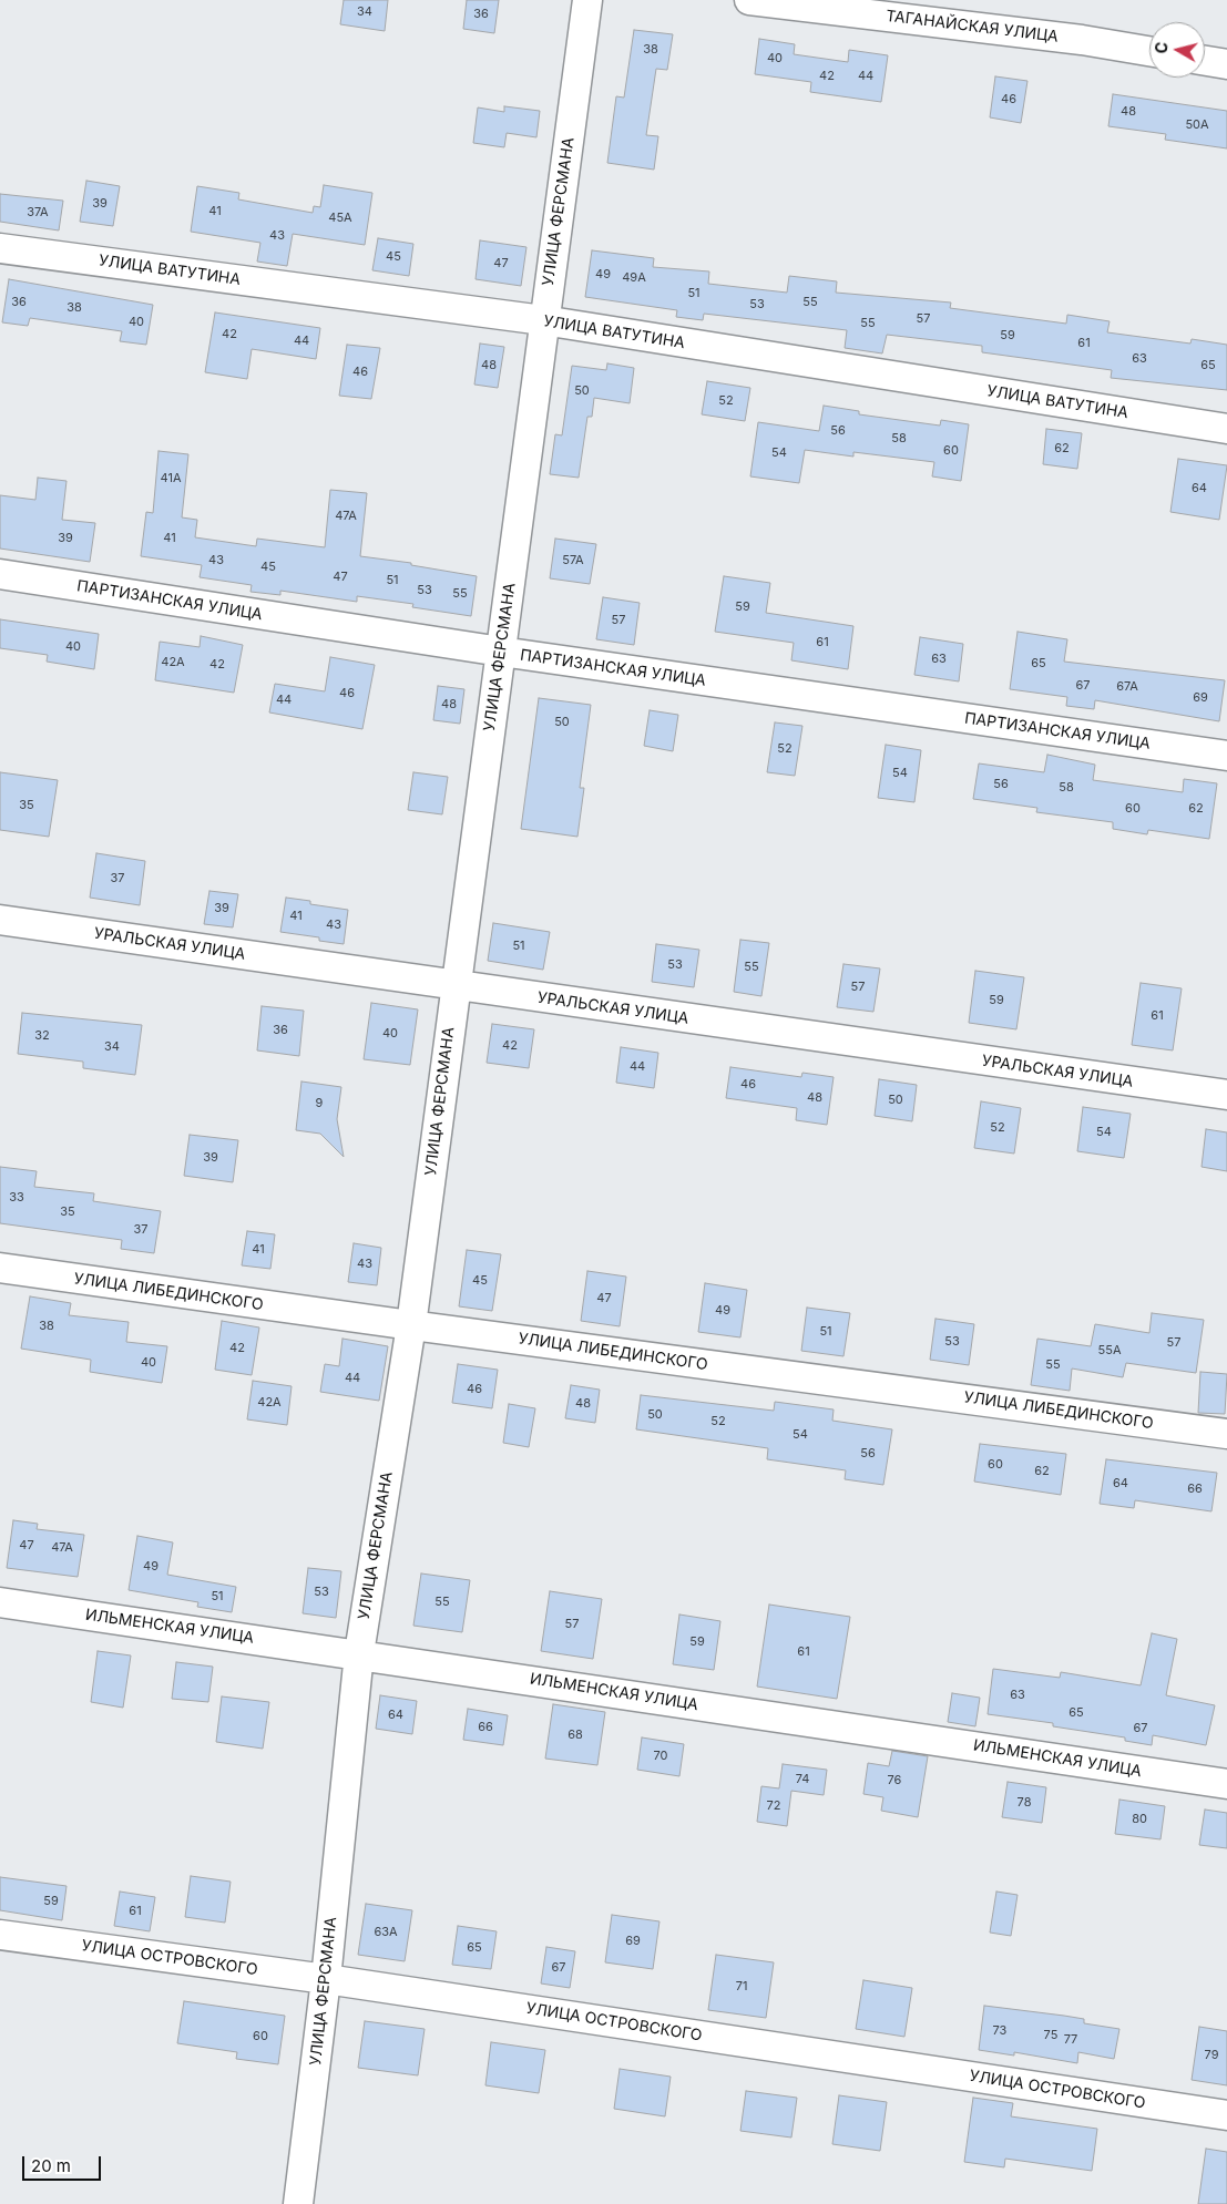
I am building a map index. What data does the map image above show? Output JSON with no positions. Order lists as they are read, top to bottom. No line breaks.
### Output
{"streets":{"street":["ТАГАНАЙСКАЯ УЛИЦА","УЛИЦА ФЕРСМАНА","УЛИЦА ВАТУТИНА","ПАРТИЗАНСКАЯ УЛИЦА","УРАЛЬСКАЯ УЛИЦА","УЛИЦА ЛИБЕДИНСКОГО","ИЛЬМЕНСКАЯ УЛИЦА","УЛИЦА ОСТРОВСКОГО"]},"crossings":[["УЛИЦА ФЕРСМАНА","УЛИЦА ВАТУТИНА"],["УЛИЦА ФЕРСМАНА","ПАРТИЗАНСКАЯ УЛИЦА"],["УЛИЦА ФЕРСМАНА","УРАЛЬСКАЯ УЛИЦА"],["УЛИЦА ФЕРСМАНА","УЛИЦА ЛИБЕДИНСКОГО"],["УЛИЦА ФЕРСМАНА","ИЛЬМЕНСКАЯ УЛИЦА"],["УЛИЦА ФЕРСМАНА","УЛИЦА ОСТРОВСКОГО"]],"house_numbers":["34","36","38","40","42","44","46","48","50А","39","41","37А","45А","43","45","47","49","49А","51","36","55","53","38","57","40","55","42","59","44","61","63","48","65","46","50","52","56","58","62","60","54","41А","64","47А","39","41","43","57А","45","47","51","53","55","59","57","61","40","63","42А","65","42","67","67А","46","69","44","48","50","52","54","56","58","35","60","62","37","39","41","43","51","53","55","57","59","61","36","40","32","42","34","44","46","48","50","9","52","54","39","33","35","37","41","43","45","47","49","38","51","53","57","42","55А","40","55","44","46","42А","48","50","52","54","56","60","62","64","66","47","47А","49","53","51","55","57","59","61","63","65","64","66","67","68","70","74","76","78","72","80","59","61","63А","69","65","67","71","73","75","60","77","79"],"scale_bar":"20 m","north":"left"}
